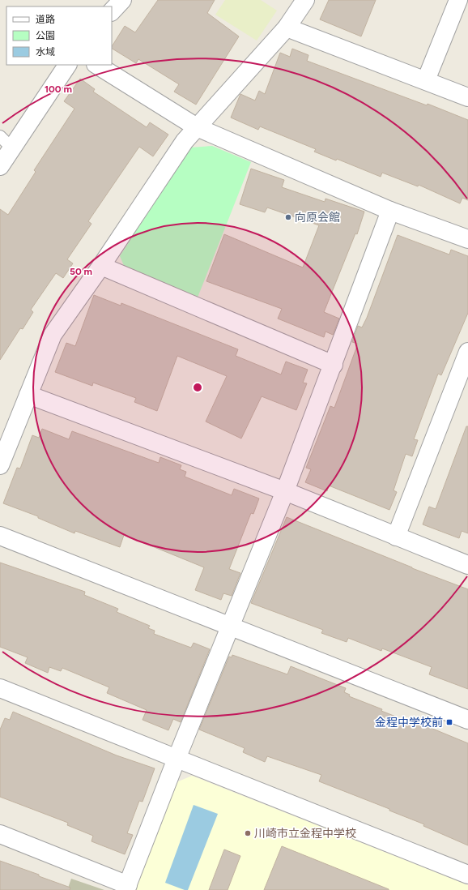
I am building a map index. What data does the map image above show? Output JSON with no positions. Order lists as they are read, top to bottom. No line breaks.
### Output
{"places":{"other":["向原会館","川崎市立金程中学校"],"transit":["金程中学校前"]},"legend":["道路","公園","水域"],"rings":["100 m","50 m"]}
